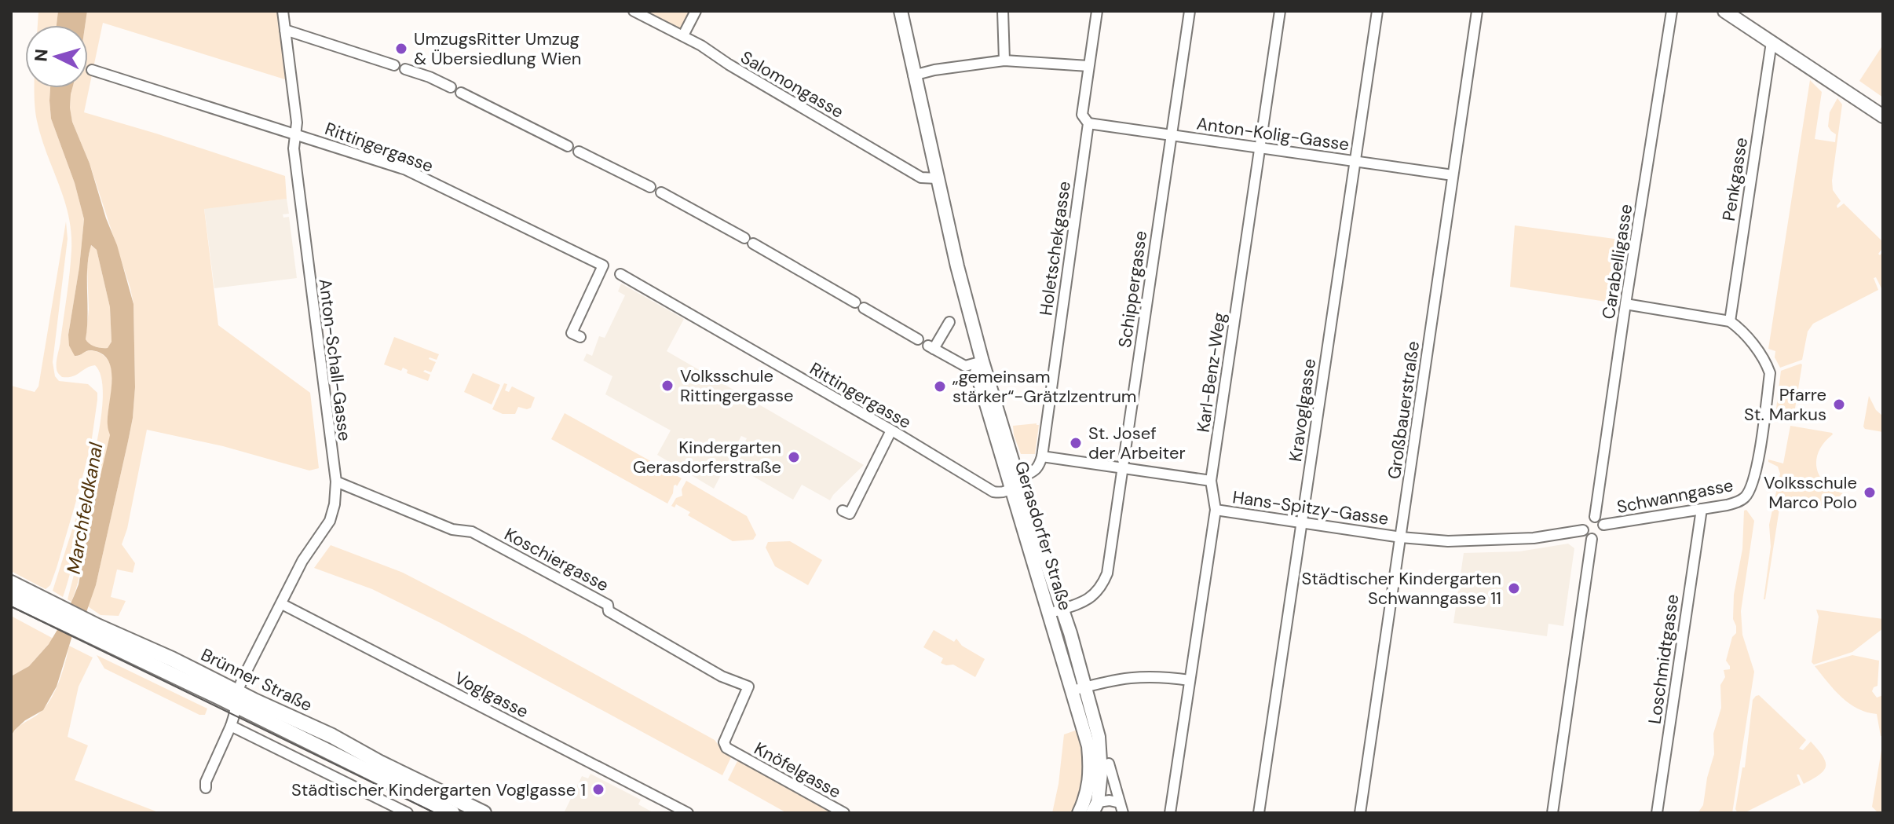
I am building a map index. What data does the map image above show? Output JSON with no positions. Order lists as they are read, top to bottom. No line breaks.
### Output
{"streets":{"main road":["Gerasdorfer Straße","Brünner Straße"],"street":["Salomongasse","Anton-Kolig-Gasse","Rittingergasse","Penkgasse","Holetschekgasse","Carabelligasse","Schippergasse","Anton-Schall-Gasse","Karl-Benz-Weg","Kravoglgasse","Großbauerstraße","Schwanngasse","Hans-Spitzy-Gasse","Koschiergasse","Loschmidtgasse","Voglgasse","Knöfelgasse"]},"crossings":[["Salomongasse","Gerasdorfer Straße"],["Anton-Kolig-Gasse","Holetschekgasse"],["Anton-Kolig-Gasse","Schippergasse"],["Anton-Kolig-Gasse","Karl-Benz-Weg"],["Anton-Kolig-Gasse","Kravoglgasse"],["Anton-Kolig-Gasse","Großbauerstraße"],["Rittingergasse","Anton-Schall-Gasse"],["Rittingergasse","Gerasdorfer Straße"],["Penkgasse","Schwanngasse"],["Carabelligasse","Schwanngasse"],["Schippergasse","Gerasdorfer Straße"],["Anton-Schall-Gasse","Koschiergasse"],["Anton-Schall-Gasse","Brünner Straße"],["Anton-Schall-Gasse","Voglgasse"],["Karl-Benz-Weg","Hans-Spitzy-Gasse"],["Kravoglgasse","Hans-Spitzy-Gasse"],["Großbauerstraße","Hans-Spitzy-Gasse"],["Schwanngasse","Loschmidtgasse"],["Koschiergasse","Knöfelgasse"]],"water":["Marchfeldkanal"],"places":["UmzugsRitter Umzug & Übersiedlung Wien","Volksschule Rittingergasse","„gemeinsam stärker“-Grätzlzentrum","Pfarre St. Markus","St. Josef der Arbeiter","Kindergarten Gerasdorferstraße","Volksschule Marco Polo","Städtischer Kindergarten Schwanngasse 11","Städtischer Kindergarten Voglgasse 1"],"north":"left"}
